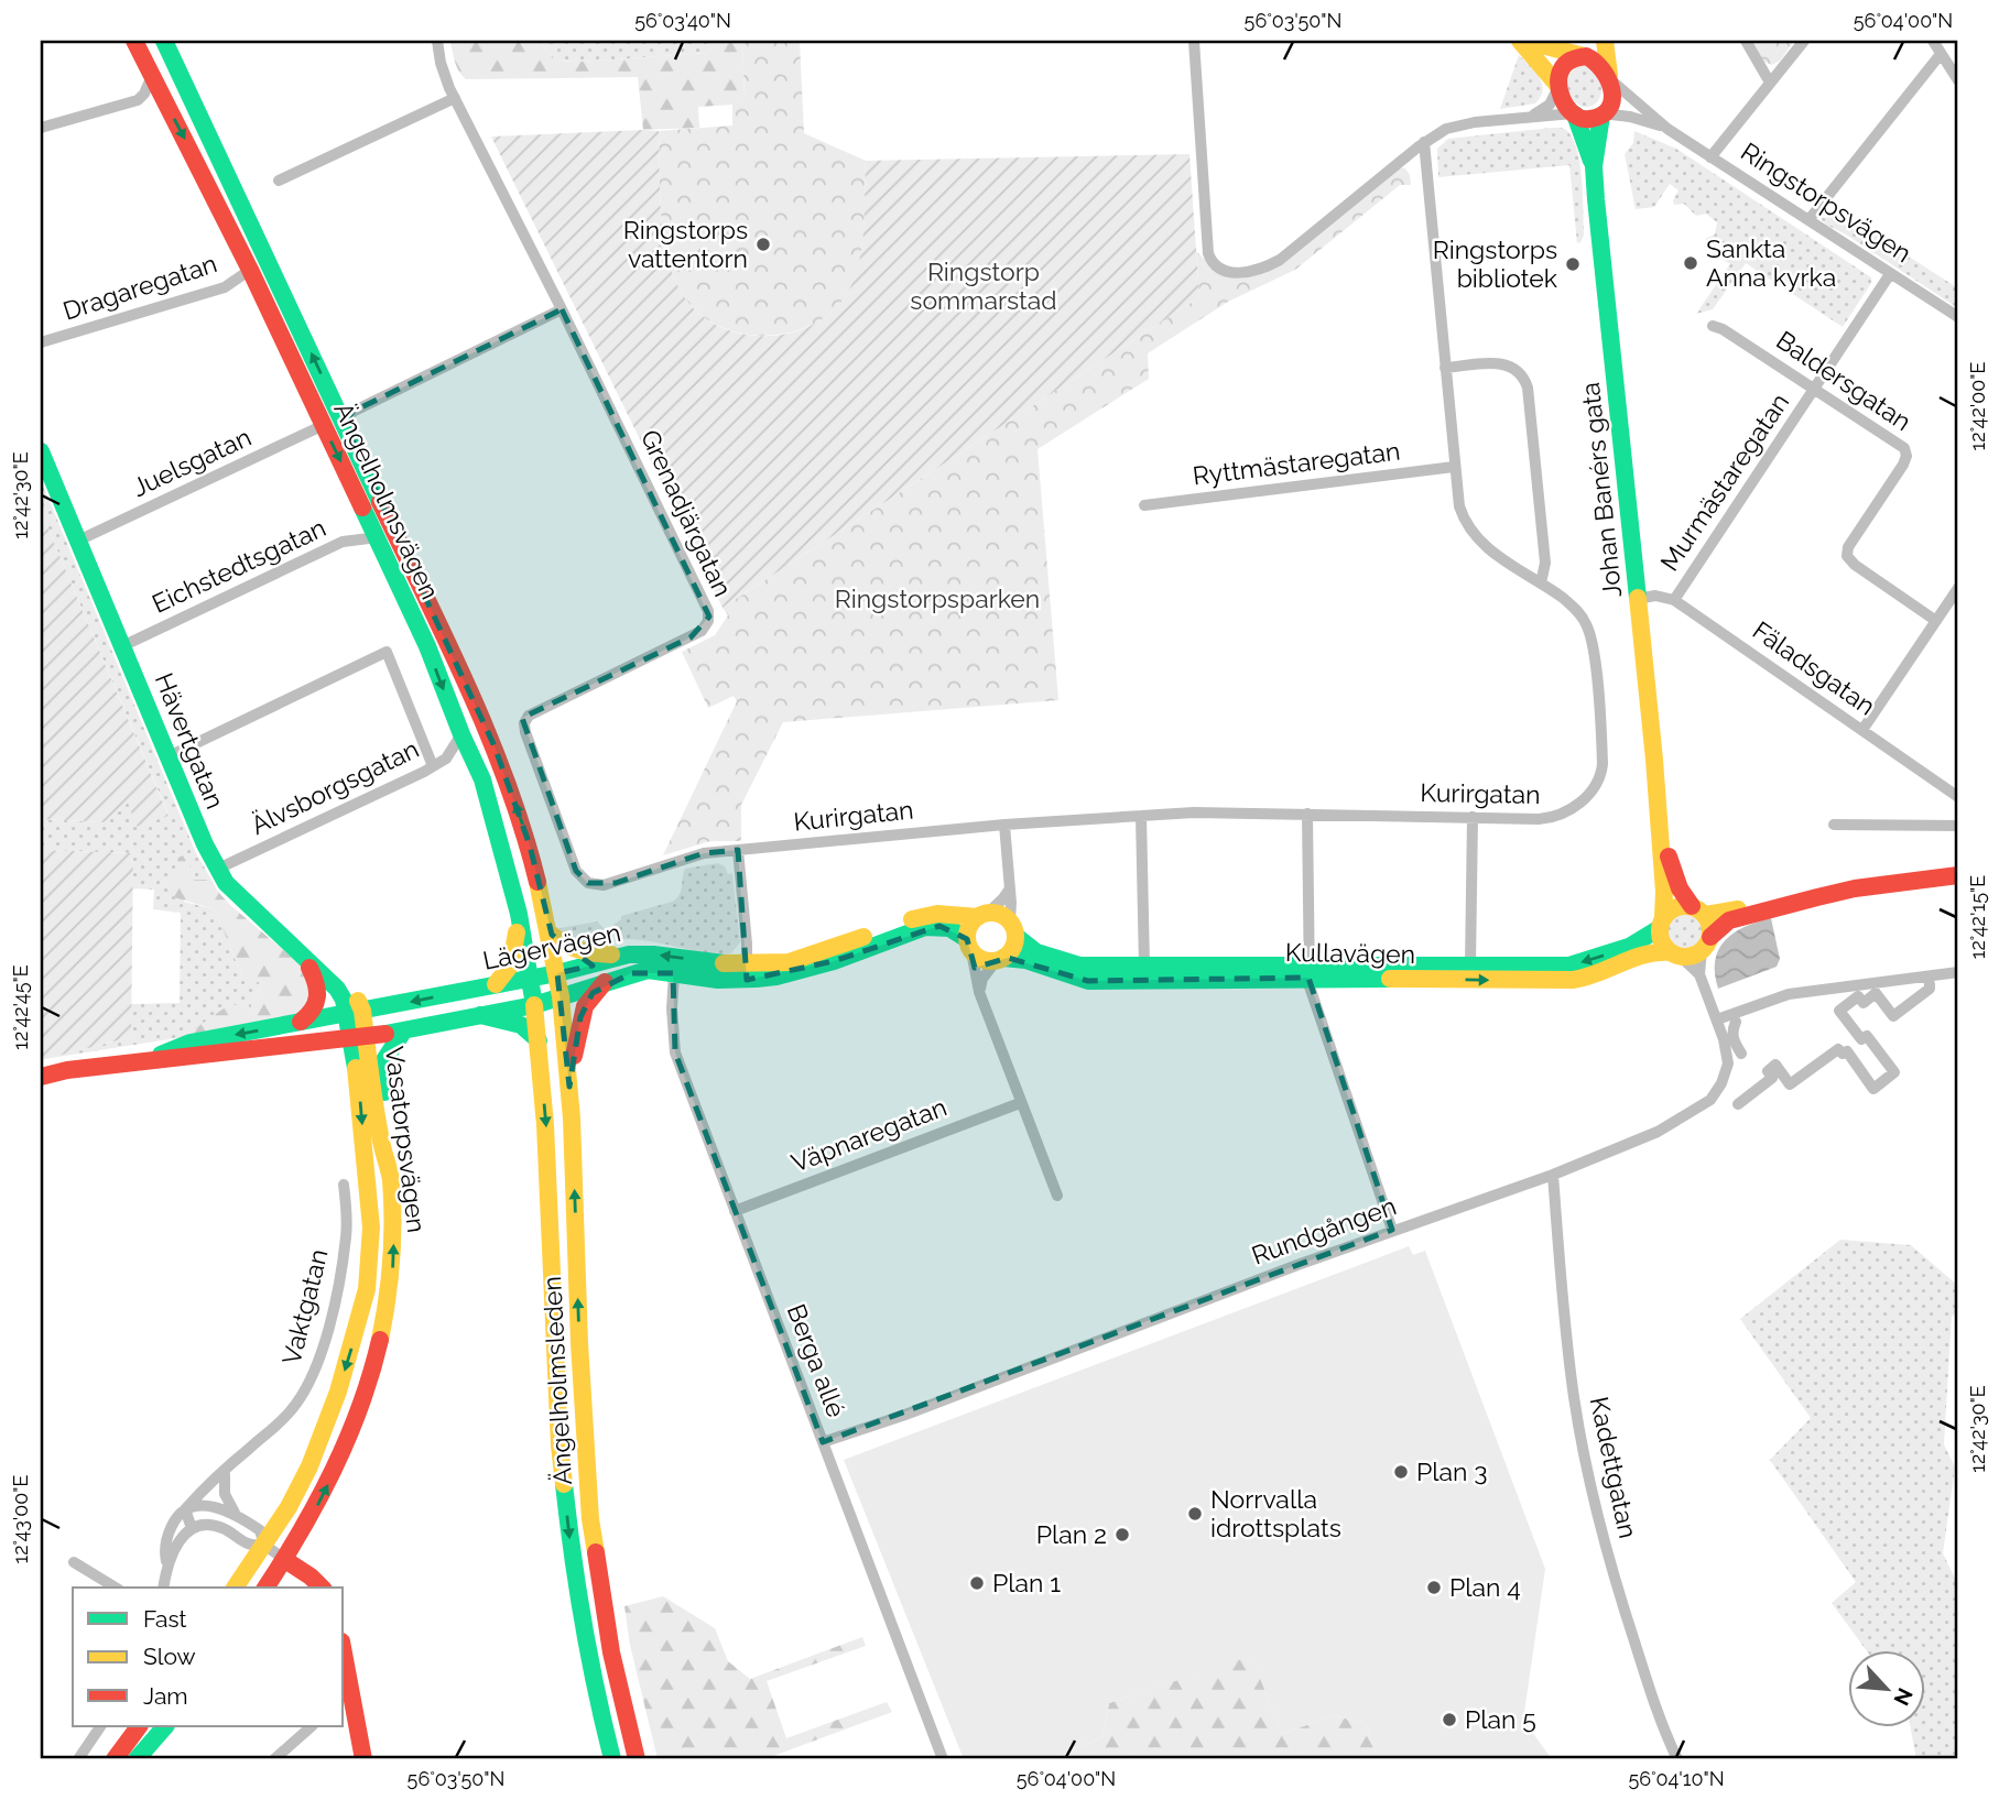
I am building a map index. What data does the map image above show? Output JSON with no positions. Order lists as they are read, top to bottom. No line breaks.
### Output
{"streets":{"main road":["Johan Banérs gata","Ängelholmsvägen","Hävertgatan","Lägervägen","Kullavägen","Vasatorpsvägen","Ängelholmsleden"],"street":["Ringstorpsvägen","Dragaregatan","Baldersgatan","Juelsgatan","Ryttmästaregatan","Murmästaregatan","Grenadjärgatan","Eichstedtsgatan","Fäladsgatan","Älvsborgsgatan","Kurirgatan","Väpnaregatan","Rundgången","Vaktgatan","Berga allé","Kadettgatan"]},"crossings":[["Ringstorpsvägen","Murmästaregatan"],["Ringstorpsvägen","Johan Banérs gata"],["Dragaregatan","Ängelholmsvägen"],["Baldersgatan","Murmästaregatan"],["Juelsgatan","Ängelholmsvägen"],["Juelsgatan","Hävertgatan"],["Ryttmästaregatan","Kurirgatan"],["Murmästaregatan","Fäladsgatan"],["Johan Banérs gata","Kullavägen"],["Johan Banérs gata","Rundgången"],["Ängelholmsvägen","Eichstedtsgatan"],["Ängelholmsvägen","Älvsborgsgatan"],["Ängelholmsvägen","Lägervägen"],["Ängelholmsvägen","Ängelholmsleden"],["Grenadjärgatan","Kurirgatan"],["Eichstedtsgatan","Hävertgatan"],["Hävertgatan","Älvsborgsgatan"],["Hävertgatan","Lägervägen"],["Hävertgatan","Vasatorpsvägen"],["Lägervägen","Vasatorpsvägen"],["Lägervägen","Berga allé"],["Lägervägen","Ängelholmsleden"],["Kullavägen","Rundgången"],["Väpnaregatan","Berga allé"],["Rundgången","Berga allé"],["Rundgången","Kadettgatan"]],"parks":["Ringstorp sommarstad","Ringstorpsparken"],"places":["Ringstorps vattentorn","Sankta Anna kyrka","Ringstorps bibliotek","Plan 3","Norrvalla idrottsplats","Plan 2","Plan 1","Plan 4","Plan 5"],"legend":["Fast","Slow","Jam"],"north":"bottom right","coordinates":["56°03'40\"N","56°03'50\"N","56°04'00\"N","12°42'00\"E","12°42'30\"E","12°42'15\"E","12°42'45\"E","12°43'00\"E","56°04'10\"N"]}
